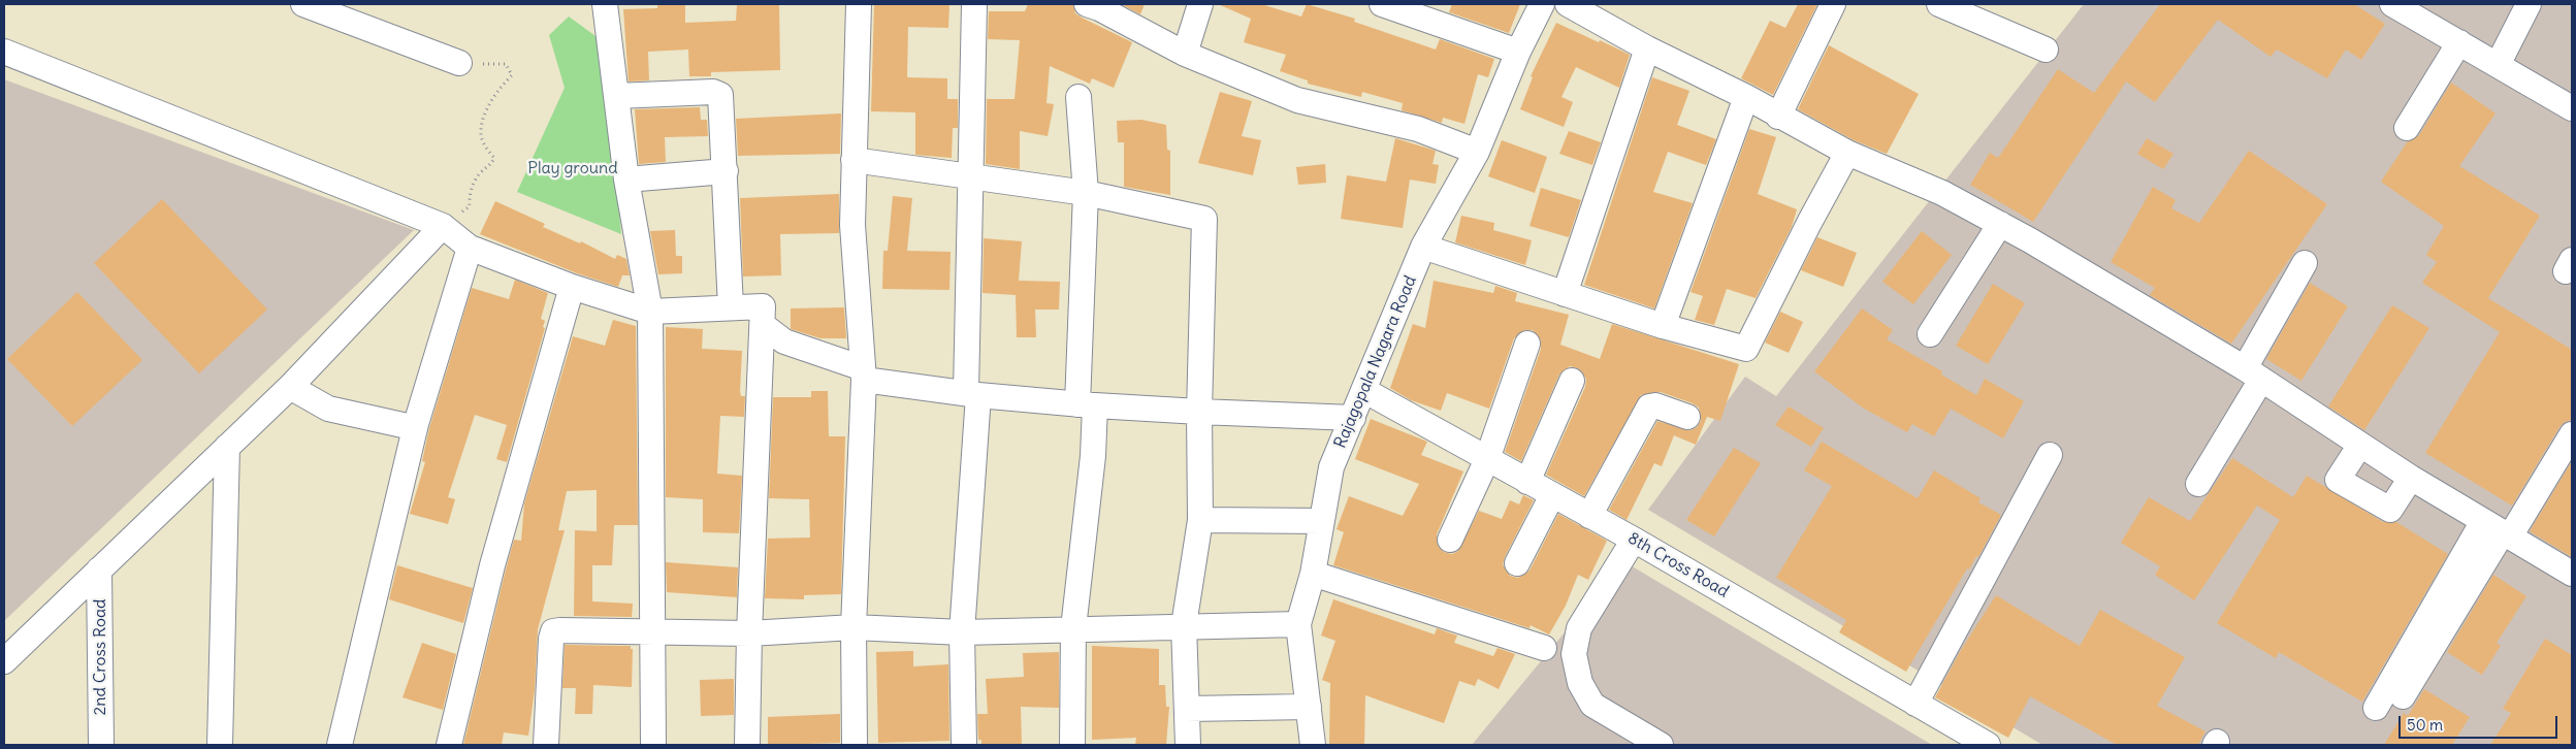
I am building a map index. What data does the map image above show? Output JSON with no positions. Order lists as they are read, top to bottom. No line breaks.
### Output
{"streets":{"street":["Rajagopala Nagara Road","8th Cross Road","2nd Cross Road"]},"crossings":[["Rajagopala Nagara Road","8th Cross Road"]],"parks":["Play ground"],"scale_bar":"50 m"}
